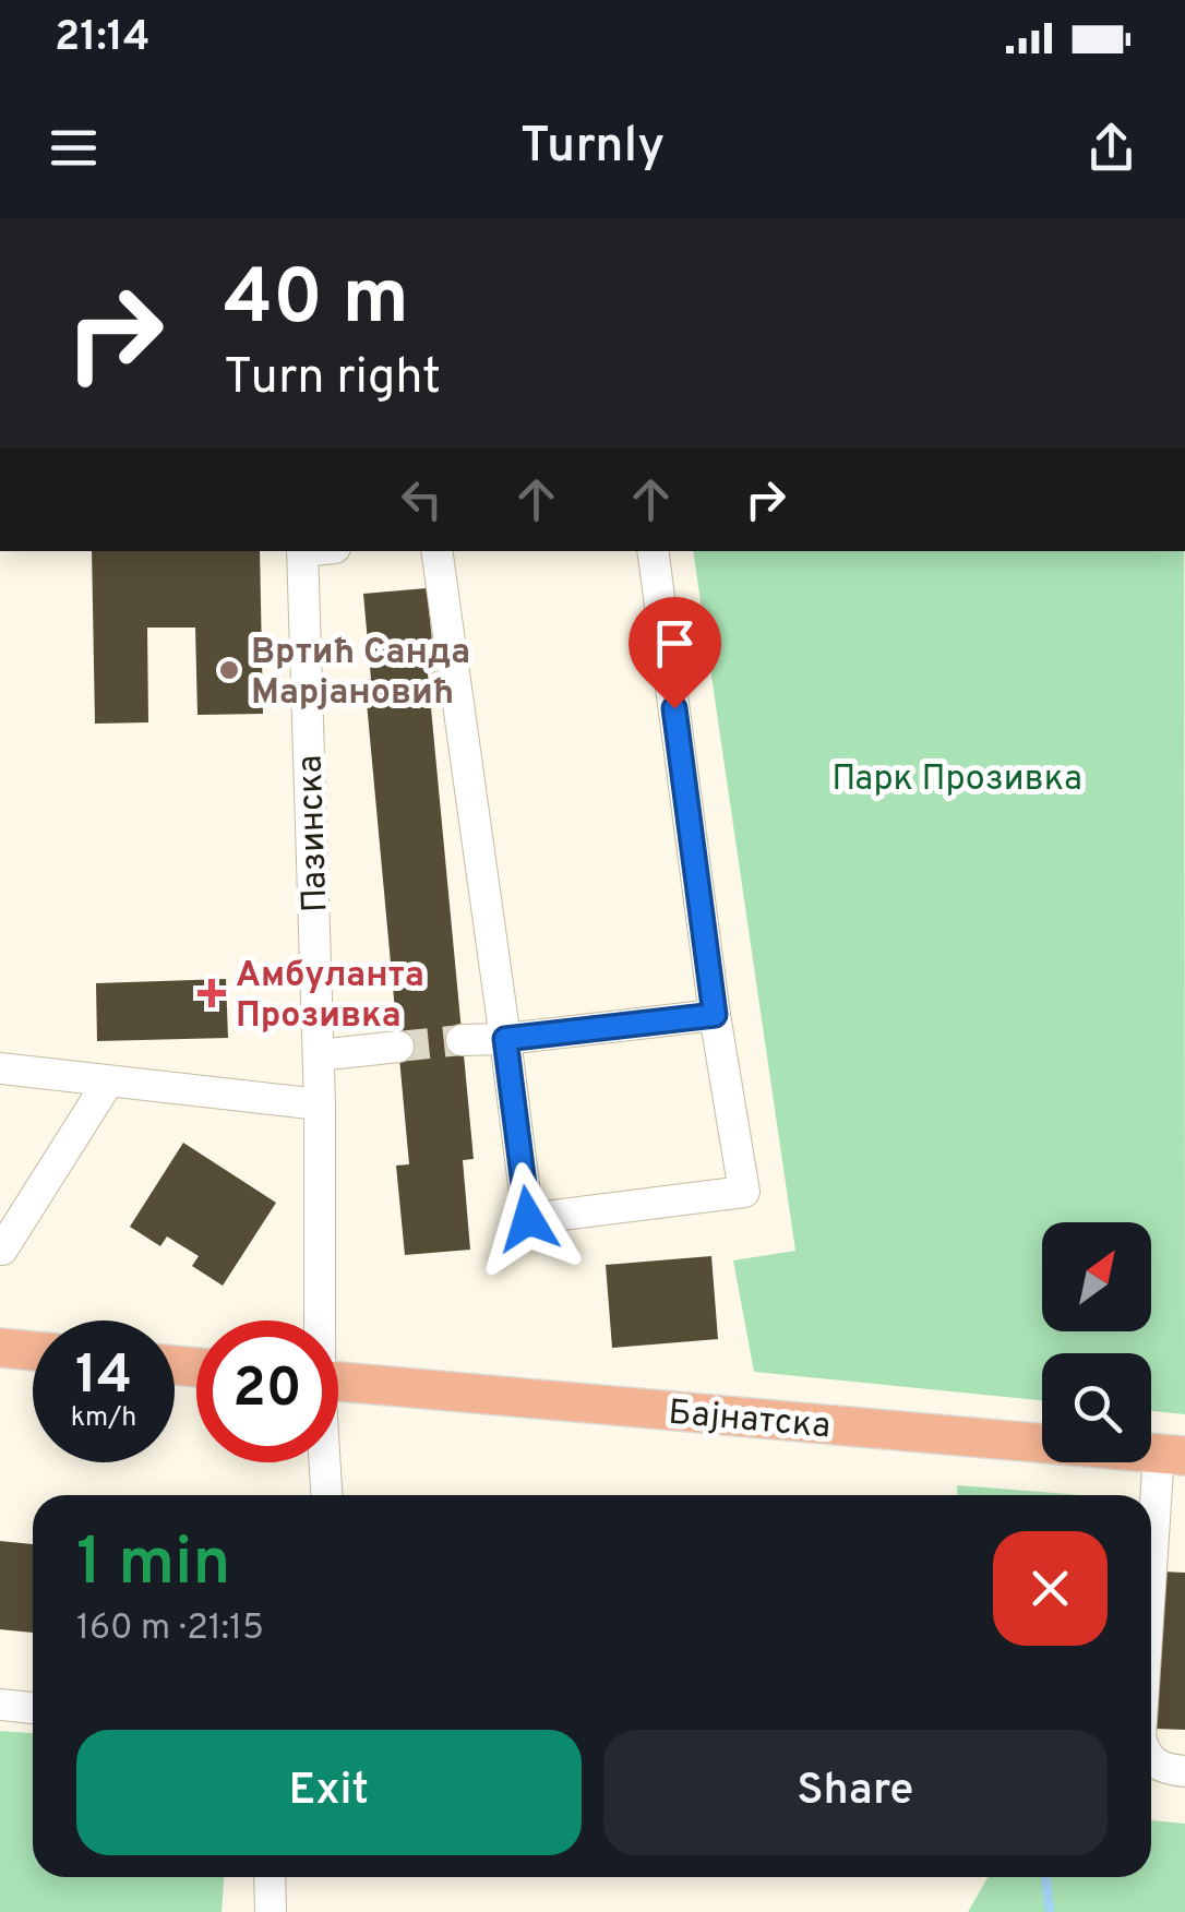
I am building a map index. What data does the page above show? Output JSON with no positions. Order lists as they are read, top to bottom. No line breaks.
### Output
{"streets":{"main road":["Бајнатска"],"street":["Пазинска"]},"parks":["Парк Прозивка"],"places":{"other":["Вртић Санда Марјановић"],"health":["Амбуланта Прозивка"]},"north":"top right","page":{"status":"21:14","header":"Turnly","turn":["40 m","Turn right"],"speed":"14 km/h","limit":"20","heading":["1 min","160 m · 21:15"],"buttons":["Exit","Share"]}}
